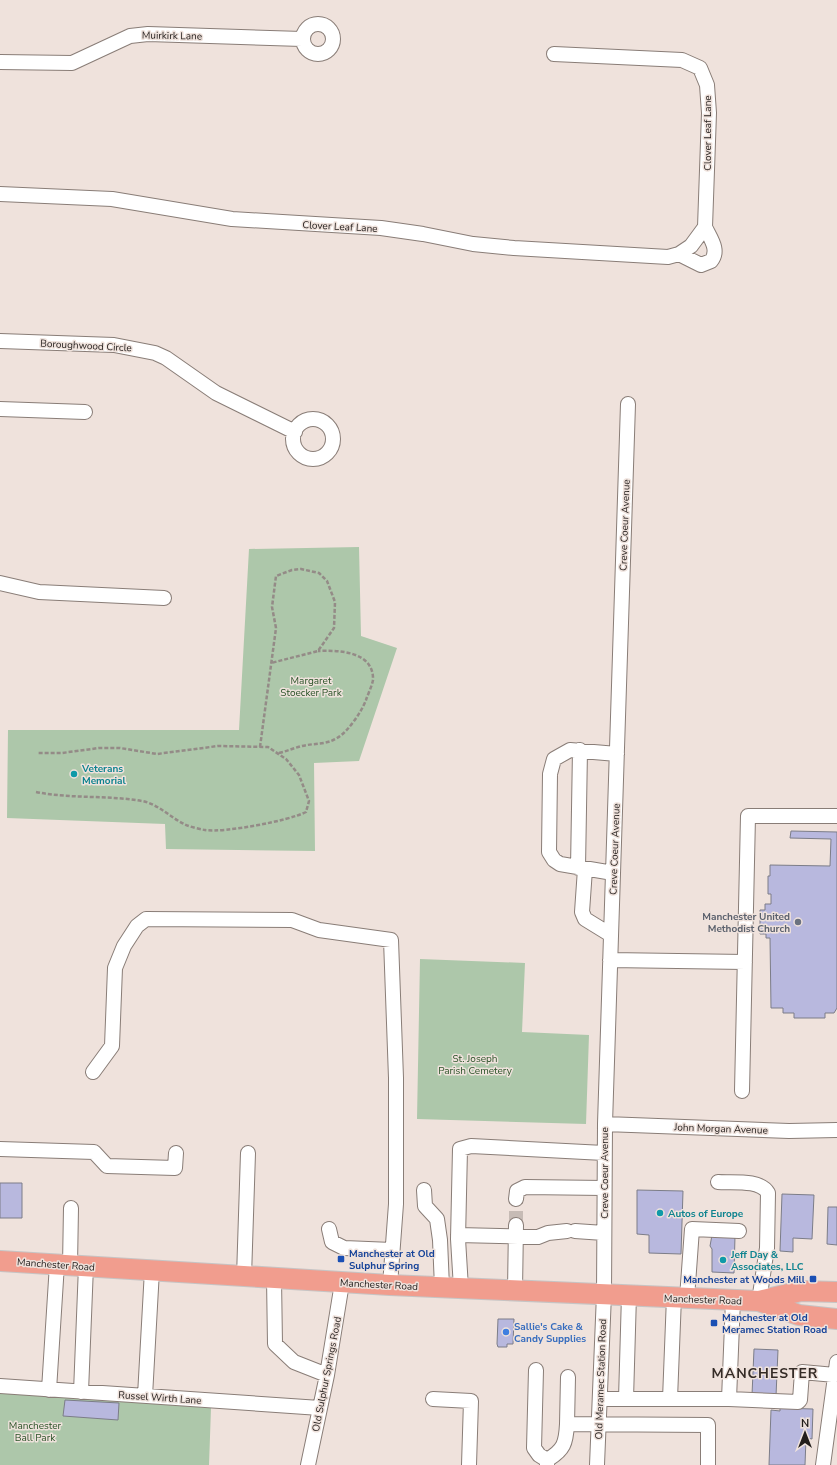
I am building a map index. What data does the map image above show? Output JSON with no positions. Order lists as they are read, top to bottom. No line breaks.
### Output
{"streets":{"highway":["Manchester Road"],"street":["Muirkirk Lane","Clover Leaf Lane","Boroughwood Circle","Creve Coeur Avenue","John Morgan Avenue","Old Sulphur Springs Road","Old Meramec Station Road","Russel Wirth Lane"]},"crossings":[["Creve Coeur Avenue","John Morgan Avenue"],["Creve Coeur Avenue","Manchester Road"],["Creve Coeur Avenue","Old Meramec Station Road"],["Manchester Road","Old Sulphur Springs Road"],["Manchester Road","Old Meramec Station Road"],["Old Sulphur Springs Road","Russel Wirth Lane"]],"districts":["MANCHESTER"],"parks":["Margaret Stoecker Park","St. Joseph Parish Cemetery","Manchester Ball Park"],"places":{"other":["Veterans Memorial","Manchester United Methodist Church","Autos of Europe","Jeff Day & Associates, LLC","Sallie's Cake & Candy Supplies"],"transit":["Manchester at Old Sulphur Spring","Manchester at Woods Mill","Manchester at Old Meramec Station Road"]},"north":"top"}
